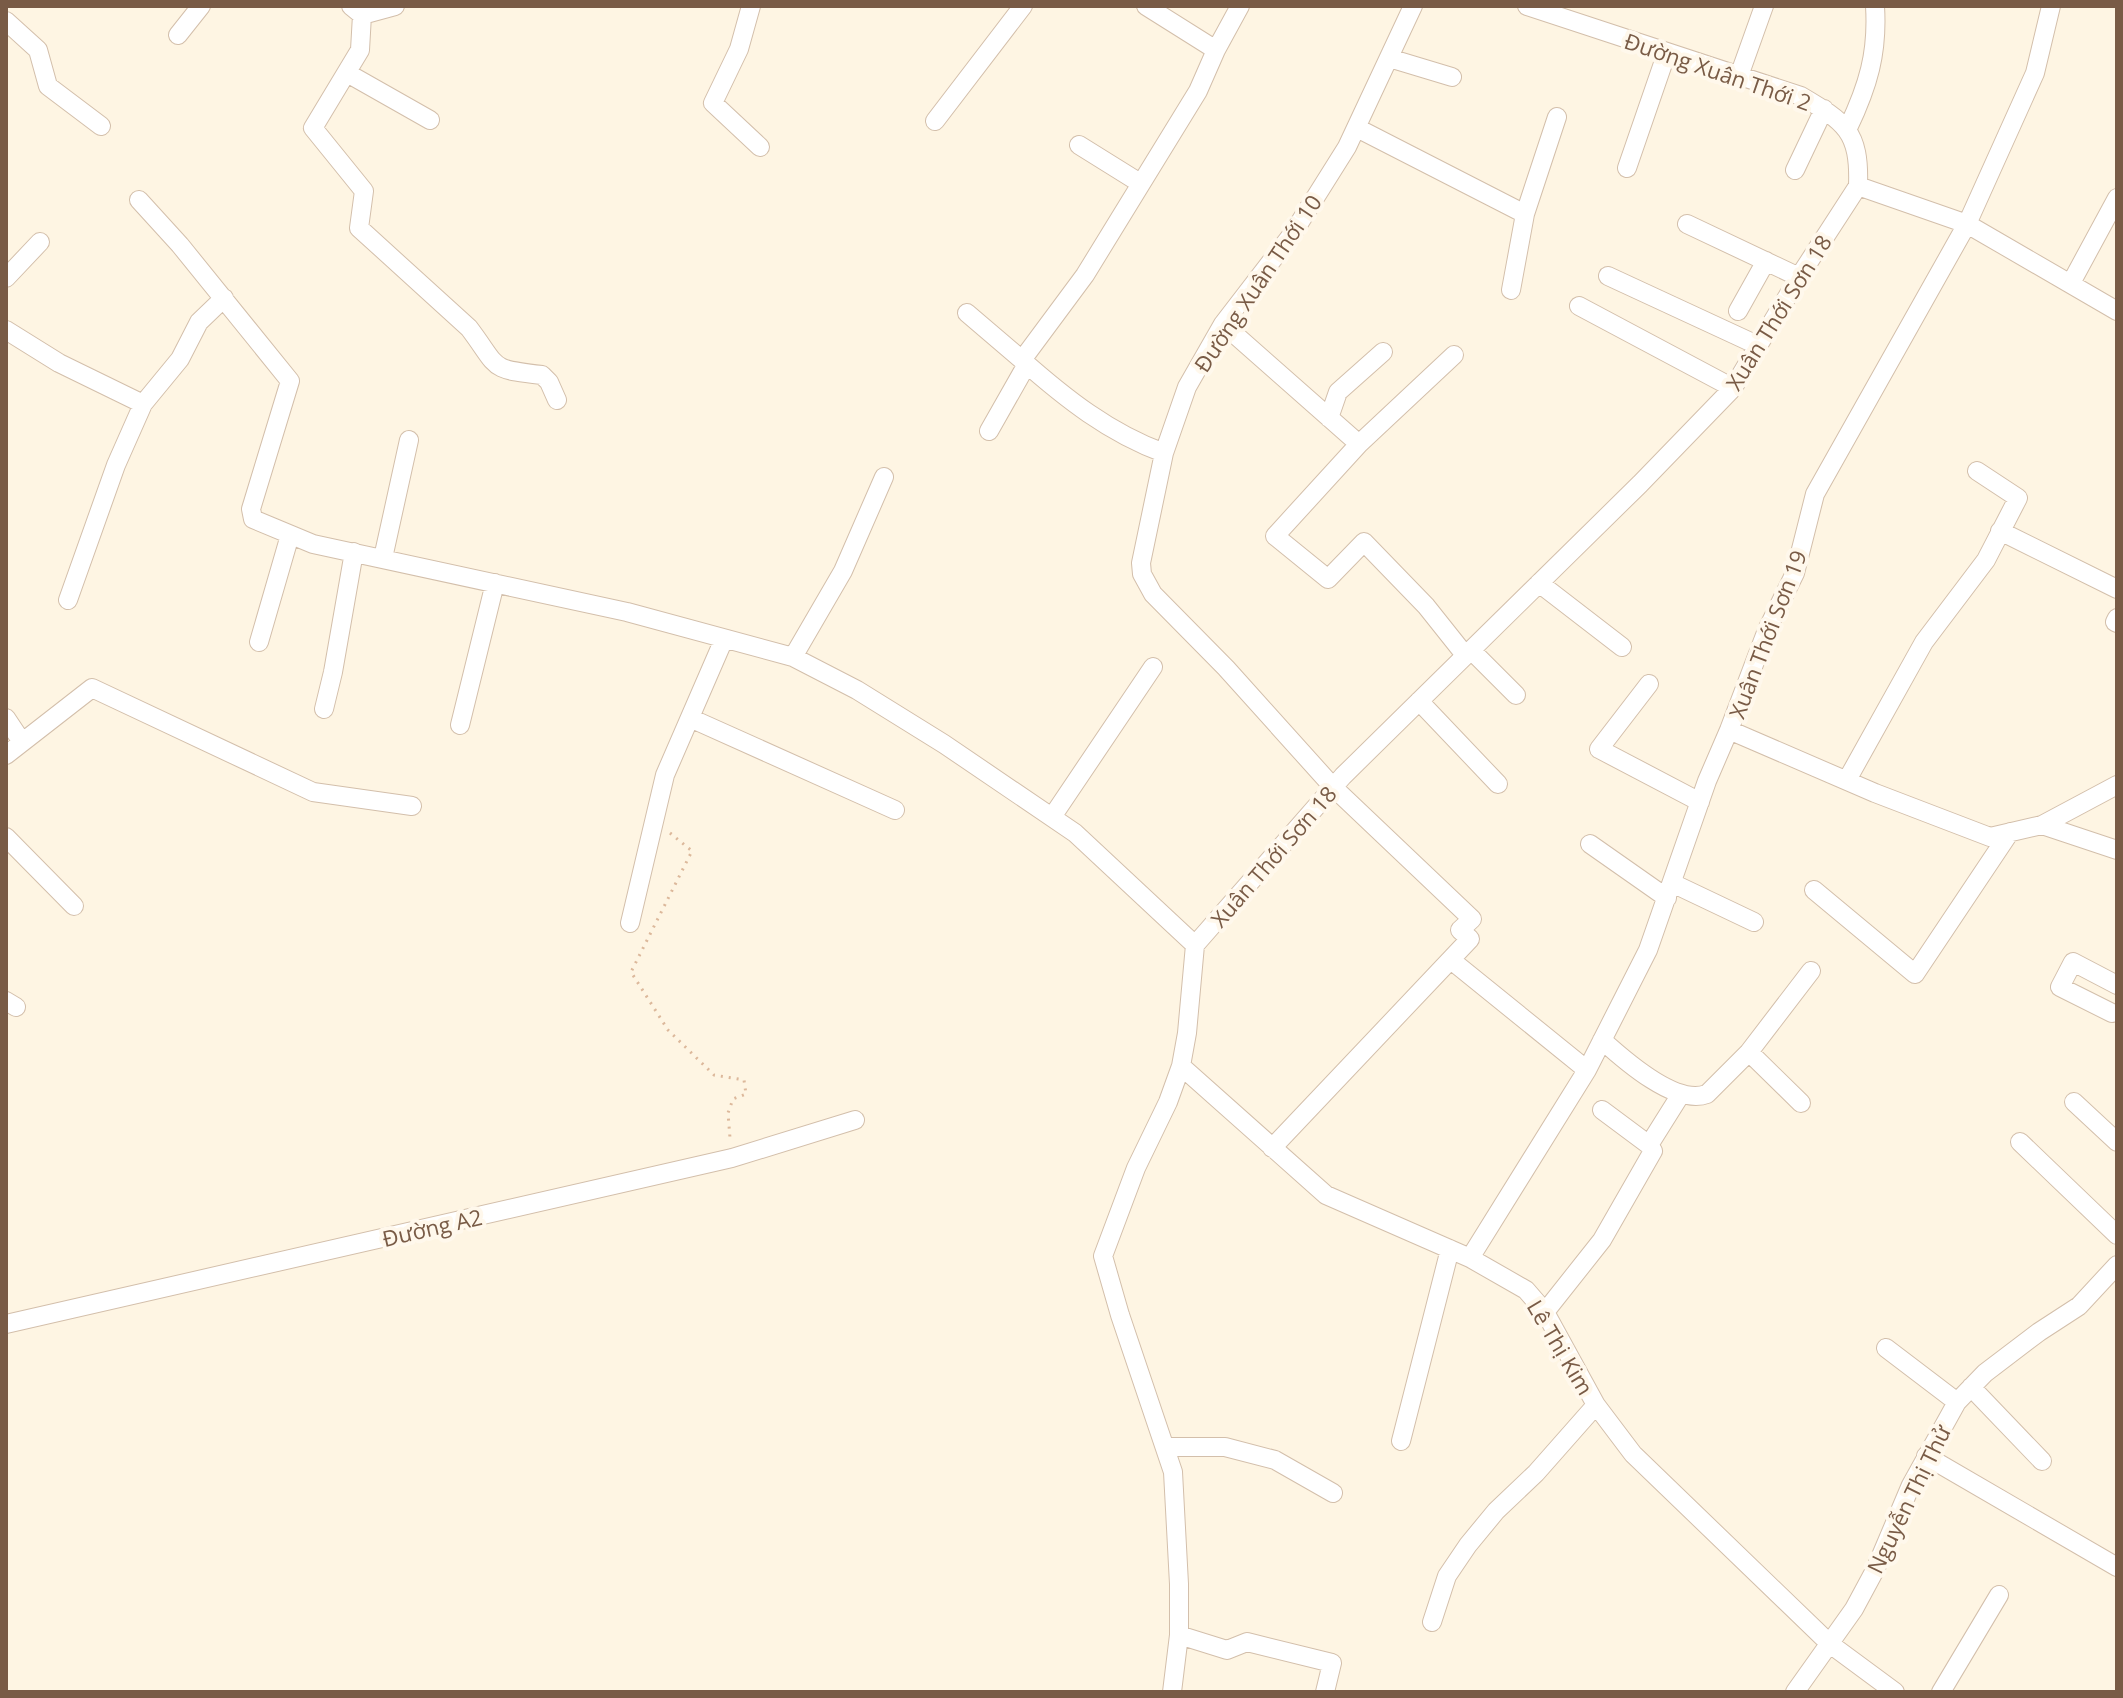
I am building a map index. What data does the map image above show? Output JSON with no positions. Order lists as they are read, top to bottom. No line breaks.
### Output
{"streets":{"street":["Đường Xuân Thới 2","Đường Xuân Thới 10","Xuân Thới Sơn 18","Xuân Thới Sơn 19","Đường A2","Lê Thị Kim","Nguyễn Thị Thử"]},"crossings":[["Đường Xuân Thới 10","Xuân Thới Sơn 18"],["Xuân Thới Sơn 18","Lê Thị Kim"],["Xuân Thới Sơn 19","Lê Thị Kim"],["Lê Thị Kim","Nguyễn Thị Thử"]]}
